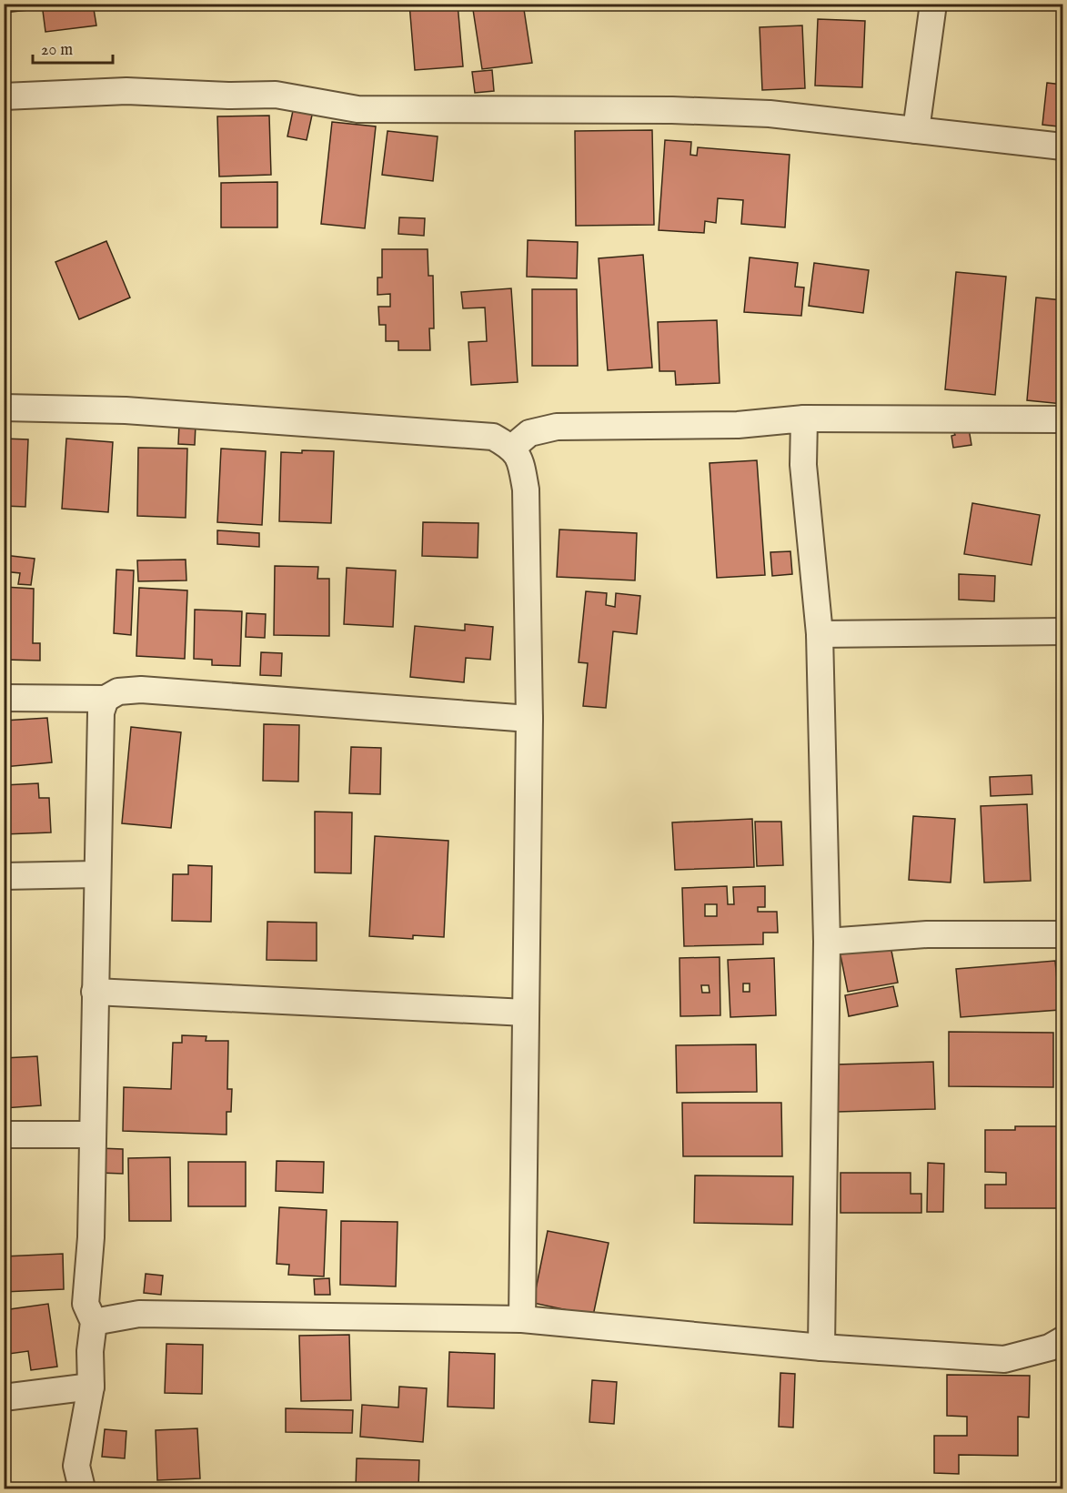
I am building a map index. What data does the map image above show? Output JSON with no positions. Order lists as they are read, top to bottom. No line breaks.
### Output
{"scale_bar":"20 m"}
